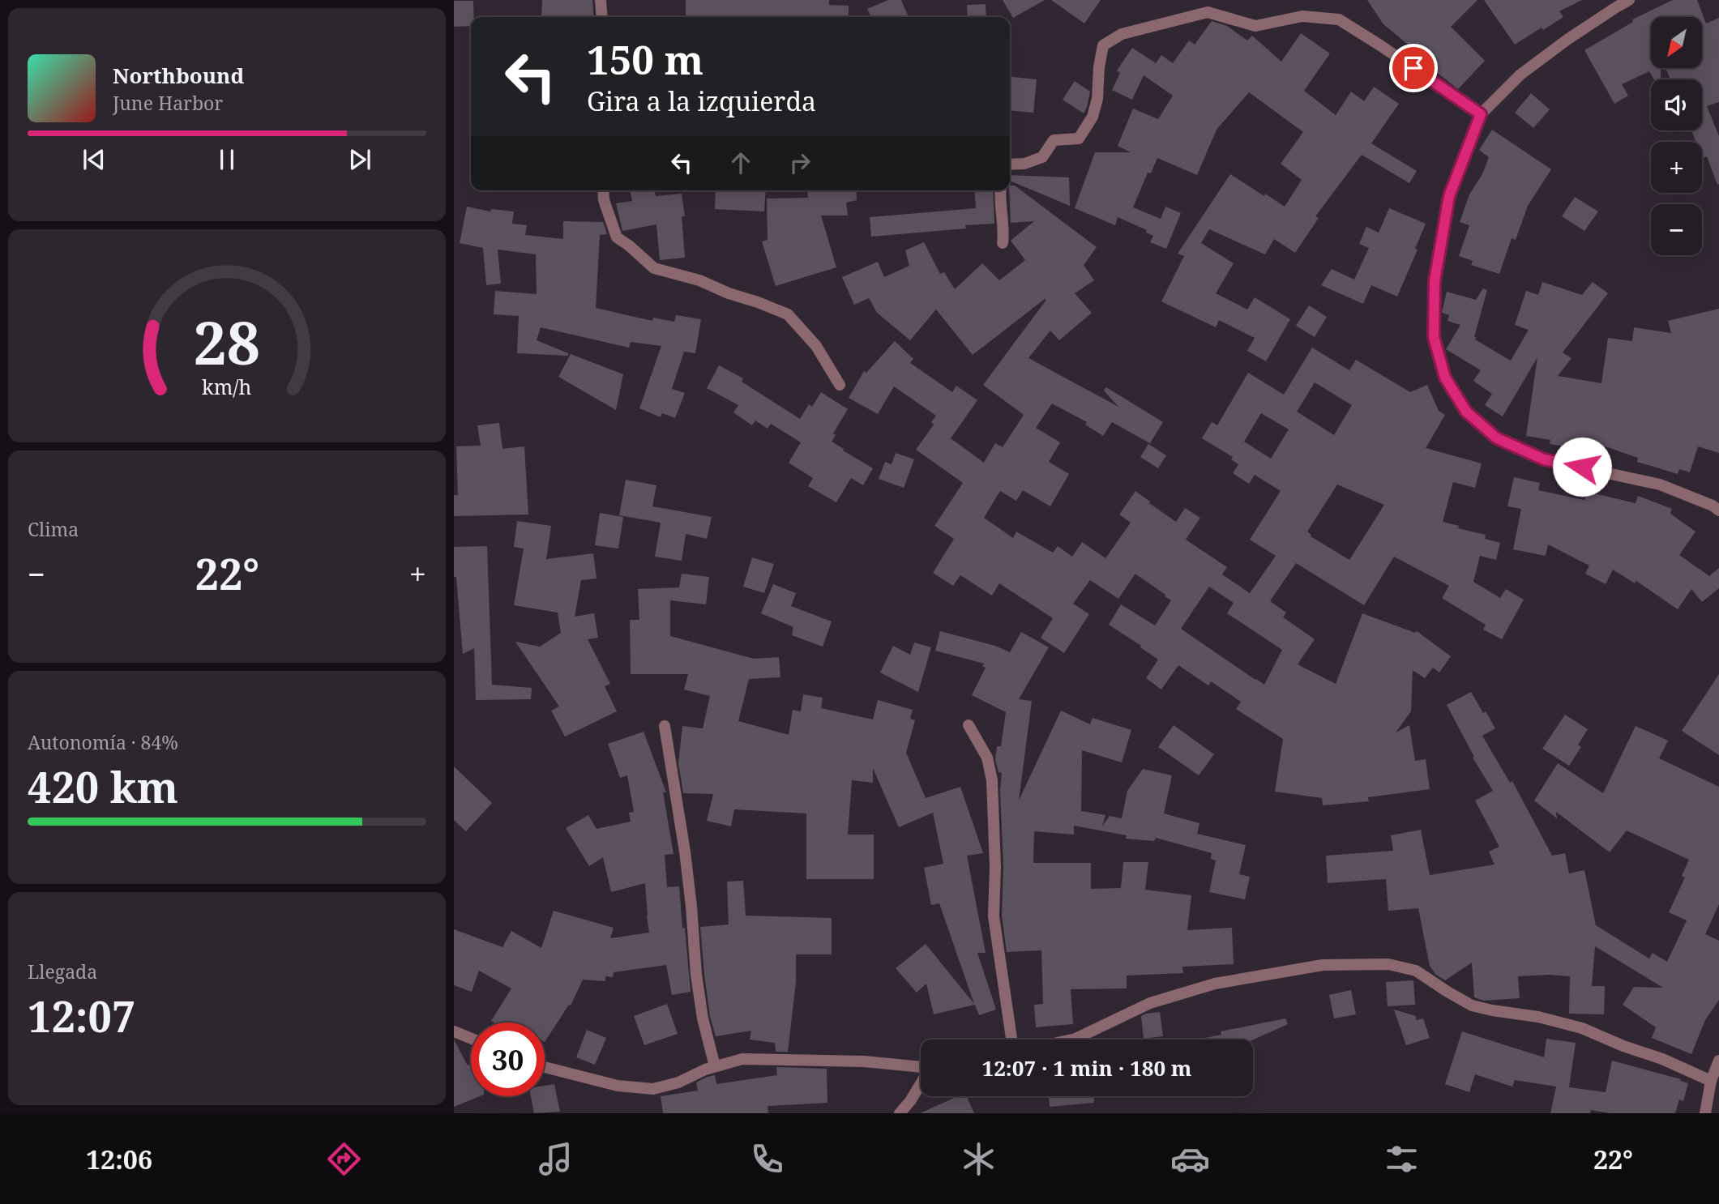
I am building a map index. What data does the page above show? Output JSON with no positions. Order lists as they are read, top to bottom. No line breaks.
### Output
{"north":"bottom left","page":{"map_buttons":["+","−"],"turn":["150 m","Gira a la izquierda"],"song":["Northbound","June Harbor"],"tile":["Clima",["Autonomía · 84%","420 km"],["Llegada","12:07"]],"heat":["−","22°","+"],"limit":"30","trip":"12:07 · 1 min · 180 m","tabs":["12:06","22°"],"gauge":["28","km/h"]}}
